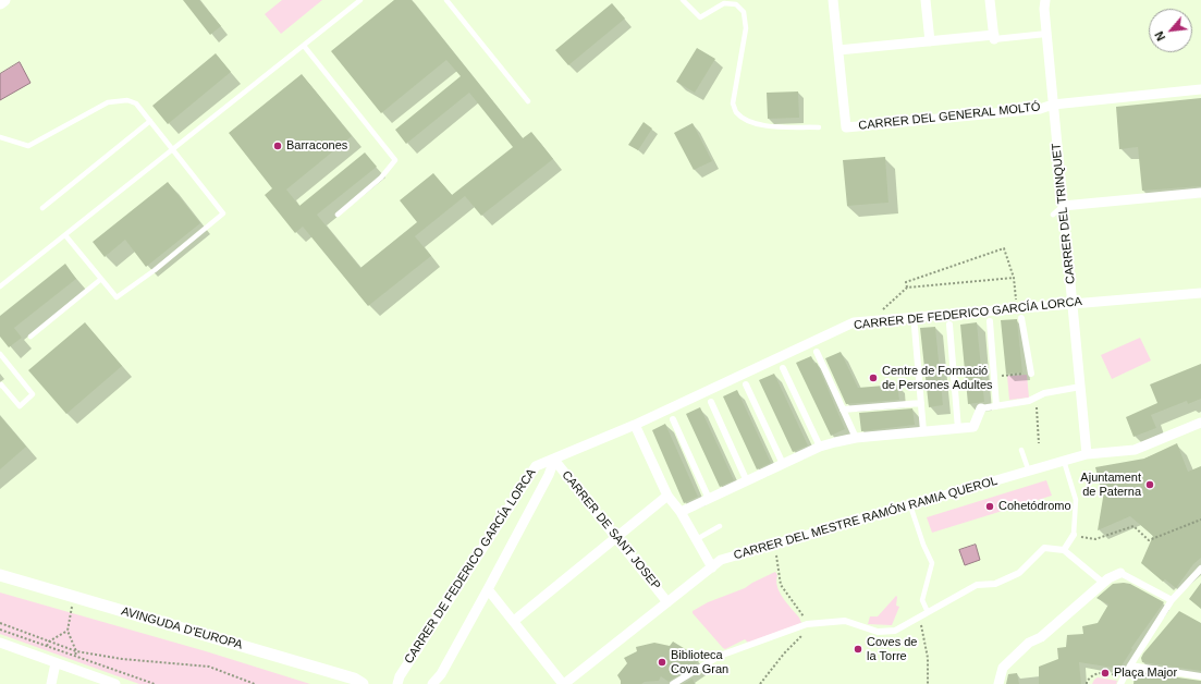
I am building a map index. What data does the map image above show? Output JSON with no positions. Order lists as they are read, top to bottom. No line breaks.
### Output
{"streets":{"street":["CARRER DEL GENERAL MOLTÓ","CARRER DEL TRINQUET","CARRER DE FEDERICO GARCÍA LORCA","CARRER DEL MESTRE RAMÓN RAMIA QUEROL","CARRER DE SANT JOSEP","AVINGUDA D'EUROPA"]},"crossings":[["CARRER DEL GENERAL MOLTÓ","CARRER DEL TRINQUET"],["CARRER DEL TRINQUET","CARRER DE FEDERICO GARCÍA LORCA"],["CARRER DEL TRINQUET","CARRER DEL MESTRE RAMÓN RAMIA QUEROL"],["CARRER DE FEDERICO GARCÍA LORCA","CARRER DE SANT JOSEP"],["CARRER DEL MESTRE RAMÓN RAMIA QUEROL","CARRER DE SANT JOSEP"]],"places":["Barracones","Centre de Formació de Persones Adultes","Ajuntament de Paterna","Cohetódromo","Coves de la Torre","Biblioteca Cova Gran","Plaça Major"],"north":"bottom left"}
